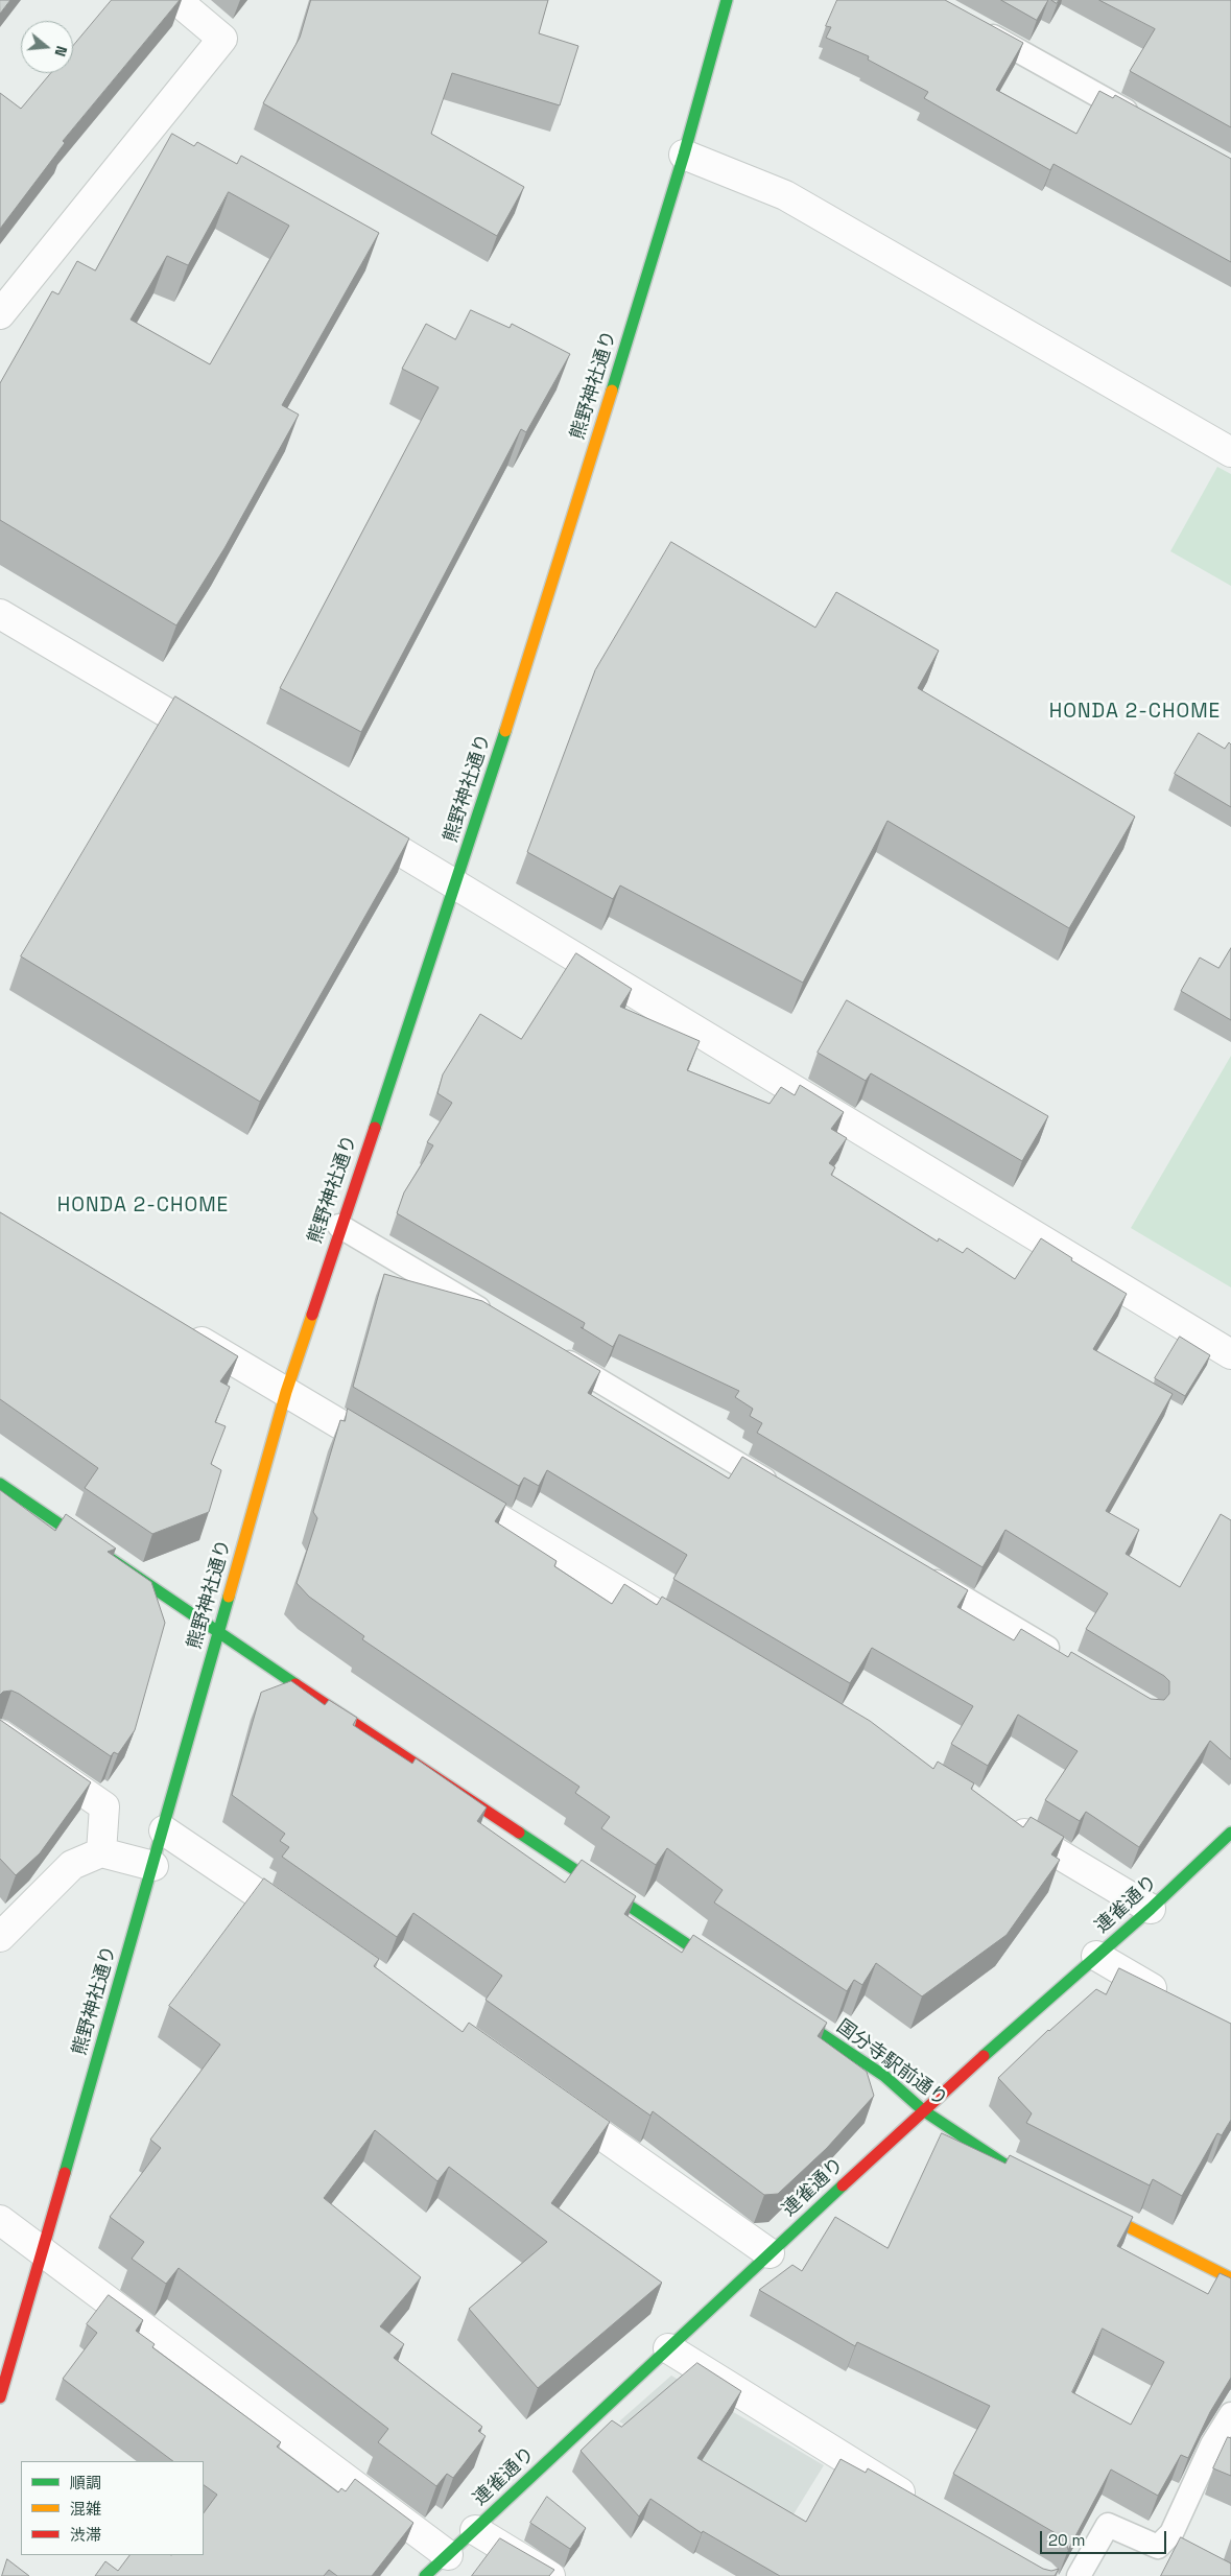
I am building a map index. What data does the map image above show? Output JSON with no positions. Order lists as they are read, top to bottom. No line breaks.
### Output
{"streets":{"main road":["熊野神社通り","連雀通り","国分寺駅前通り"]},"crossings":[["連雀通り","国分寺駅前通り"]],"districts":["HONDA 2-CHOME","HONDA 2-CHOME"],"legend":["順調","混雑","渋滞"],"scale_bar":"20 m","north":"right"}
